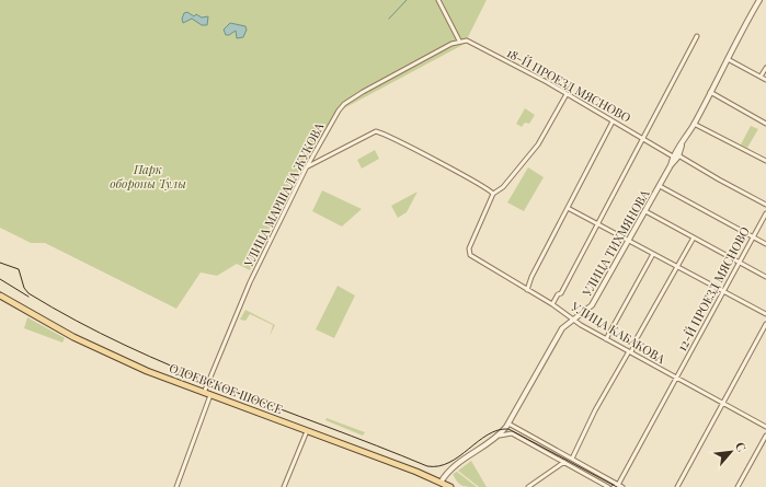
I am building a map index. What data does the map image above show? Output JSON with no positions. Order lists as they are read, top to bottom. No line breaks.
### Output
{"streets":{"main road":["ОДОЕВСКОЕ ШОССЕ"],"street":["18-Й ПРОЕЗД МЯСНОВО","УЛИЦА МАРШАЛА ЖУКОВА","УЛИЦА ТИХМЯНОВА","12-Й ПРОЕЗД МЯСНОВО","УЛИЦА КАБАКОВА"]},"crossings":[["18-Й ПРОЕЗД МЯСНОВО","УЛИЦА МАРШАЛА ЖУКОВА"],["18-Й ПРОЕЗД МЯСНОВО","УЛИЦА ТИХМЯНОВА"],["УЛИЦА МАРШАЛА ЖУКОВА","ОДОЕВСКОЕ ШОССЕ"],["УЛИЦА ТИХМЯНОВА","УЛИЦА КАБАКОВА"],["УЛИЦА ТИХМЯНОВА","ОДОЕВСКОЕ ШОССЕ"],["12-Й ПРОЕЗД МЯСНОВО","УЛИЦА КАБАКОВА"]],"parks":["Парк обороны Тулы"],"north":"top right"}
